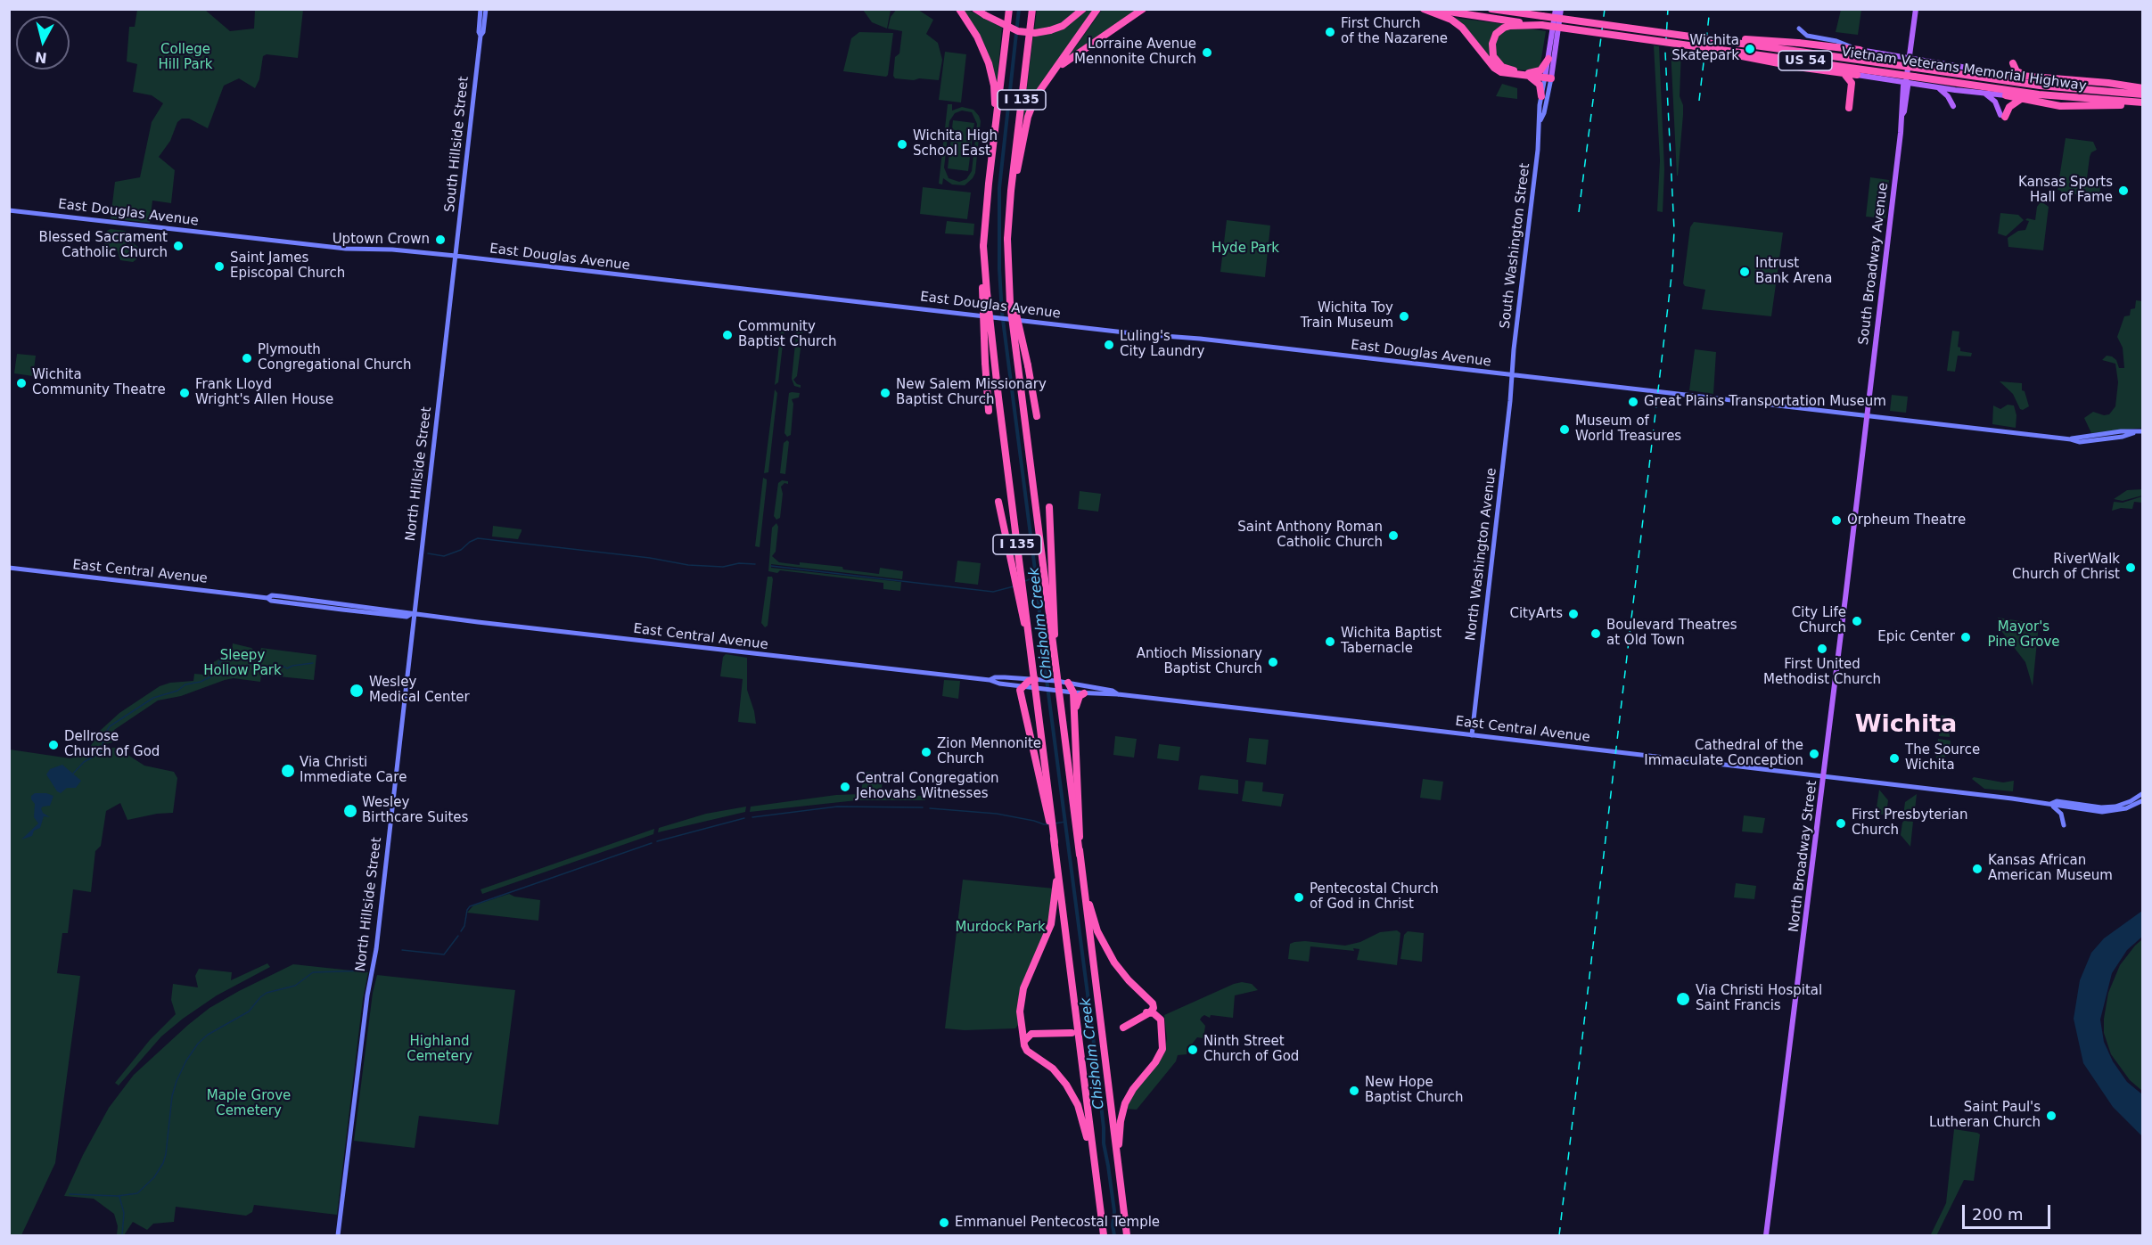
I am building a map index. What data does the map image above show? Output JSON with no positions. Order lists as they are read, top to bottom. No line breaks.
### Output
{"streets":{"highway":["US 54","Vietnam Veterans Memorial Highway","I 135"],"main road":["South Hillside Street","East Douglas Avenue","South Washington Street","South Broadway Avenue","North Hillside Street","North Washington Avenue","East Central Avenue","North Broadway Street"]},"crossings":[["South Hillside Street","East Douglas Avenue"],["South Hillside Street","North Hillside Street"],["East Douglas Avenue","South Washington Street"],["East Douglas Avenue","South Broadway Avenue"],["East Douglas Avenue","North Hillside Street"],["East Douglas Avenue","North Washington Avenue"],["East Douglas Avenue","North Broadway Street"],["South Washington Street","North Washington Avenue"],["South Broadway Avenue","North Broadway Street"],["North Hillside Street","East Central Avenue"],["North Washington Avenue","East Central Avenue"],["East Central Avenue","North Broadway Street"]],"districts":["Wichita"],"water":["Chisholm Creek"],"parks":["College Hill Park","Hyde Park","Mayor's Pine Grove","Sleepy Hollow Park","Murdock Park","Highland Cemetery","Maple Grove Cemetery"],"places":["First Church of the Nazarene","Wichita Skatepark","Lorraine Avenue Mennonite Church","Wichita High School East","Kansas Sports Hall of Fame","Uptown Crown","Blessed Sacrament Catholic Church","Saint James Episcopal Church","Intrust Bank Arena","Wichita Toy Train Museum","Community Baptist Church","Luling's City Laundry","Plymouth Congregational Church","Wichita Community Theatre","Frank Lloyd Wright's Allen House","New Salem Missionary Baptist Church","Great Plains Transportation Museum","Museum of World Treasures","Orpheum Theatre","Saint Anthony Roman Catholic Church","RiverWalk Church of Christ","CityArts","City Life Church","Boulevard Theatres at Old Town","Epic Center","Wichita Baptist Tabernacle","First United Methodist Church","Antioch Missionary Baptist Church","Wesley Medical Center","Dellrose Church of God","Zion Mennonite Church","Cathedral of the Immaculate Conception","The Source Wichita","Via Christi Immediate Care","Central Congregation Jehovahs Witnesses","Wesley Birthcare Suites","First Presbyterian Church","Kansas African American Museum","Pentecostal Church of God in Christ","Via Christi Hospital Saint Francis","Ninth Street Church of God","New Hope Baptist Church","Saint Paul's Lutheran Church","Emmanuel Pentecostal Temple"],"scale_bar":"200 m","north":"bottom"}
